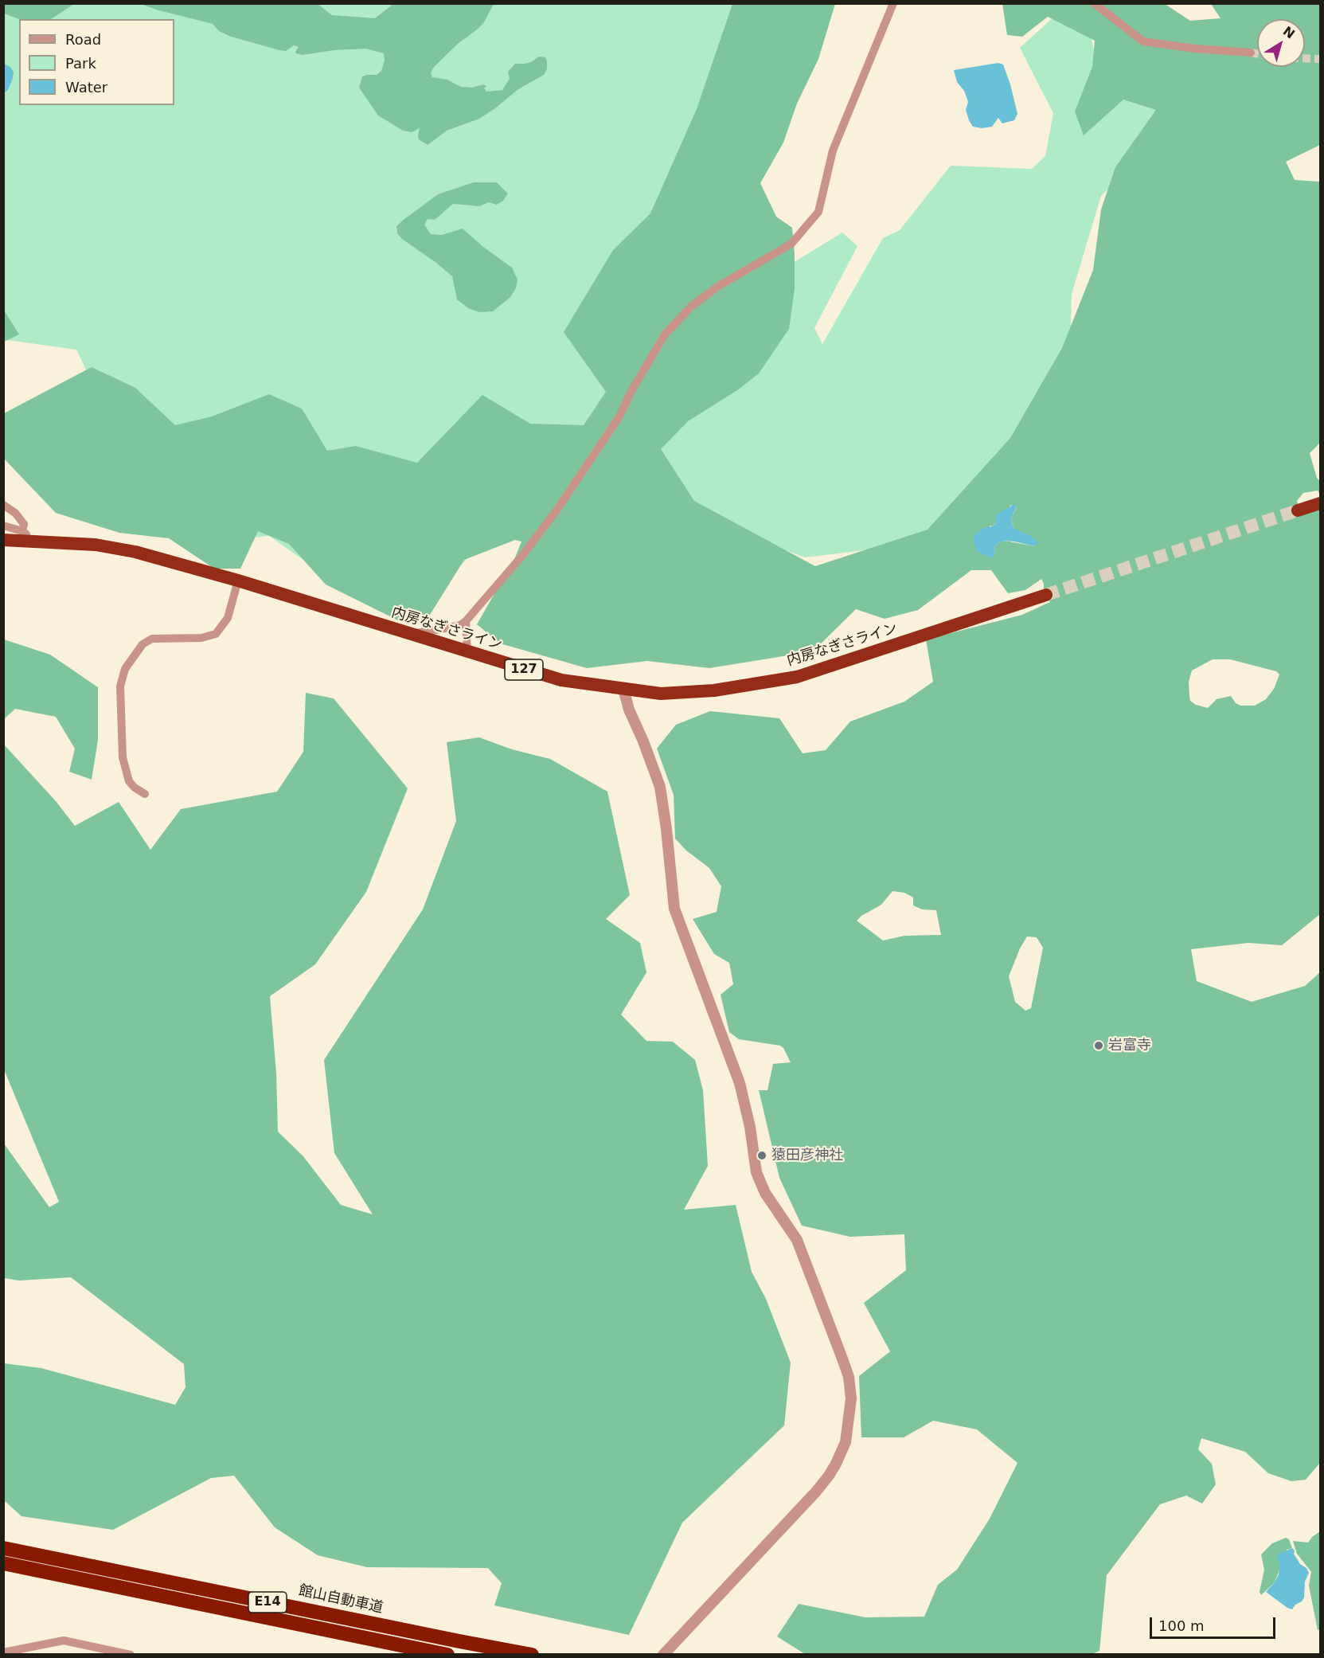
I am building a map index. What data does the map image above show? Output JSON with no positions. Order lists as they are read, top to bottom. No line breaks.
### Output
{"streets":{"highway":["内房なぎさライン","127","館山自動車道","E14"]},"places":["岩富寺","猿田彦神社"],"legend":["Road","Park","Water"],"scale_bar":"100 m","north":"top right"}
